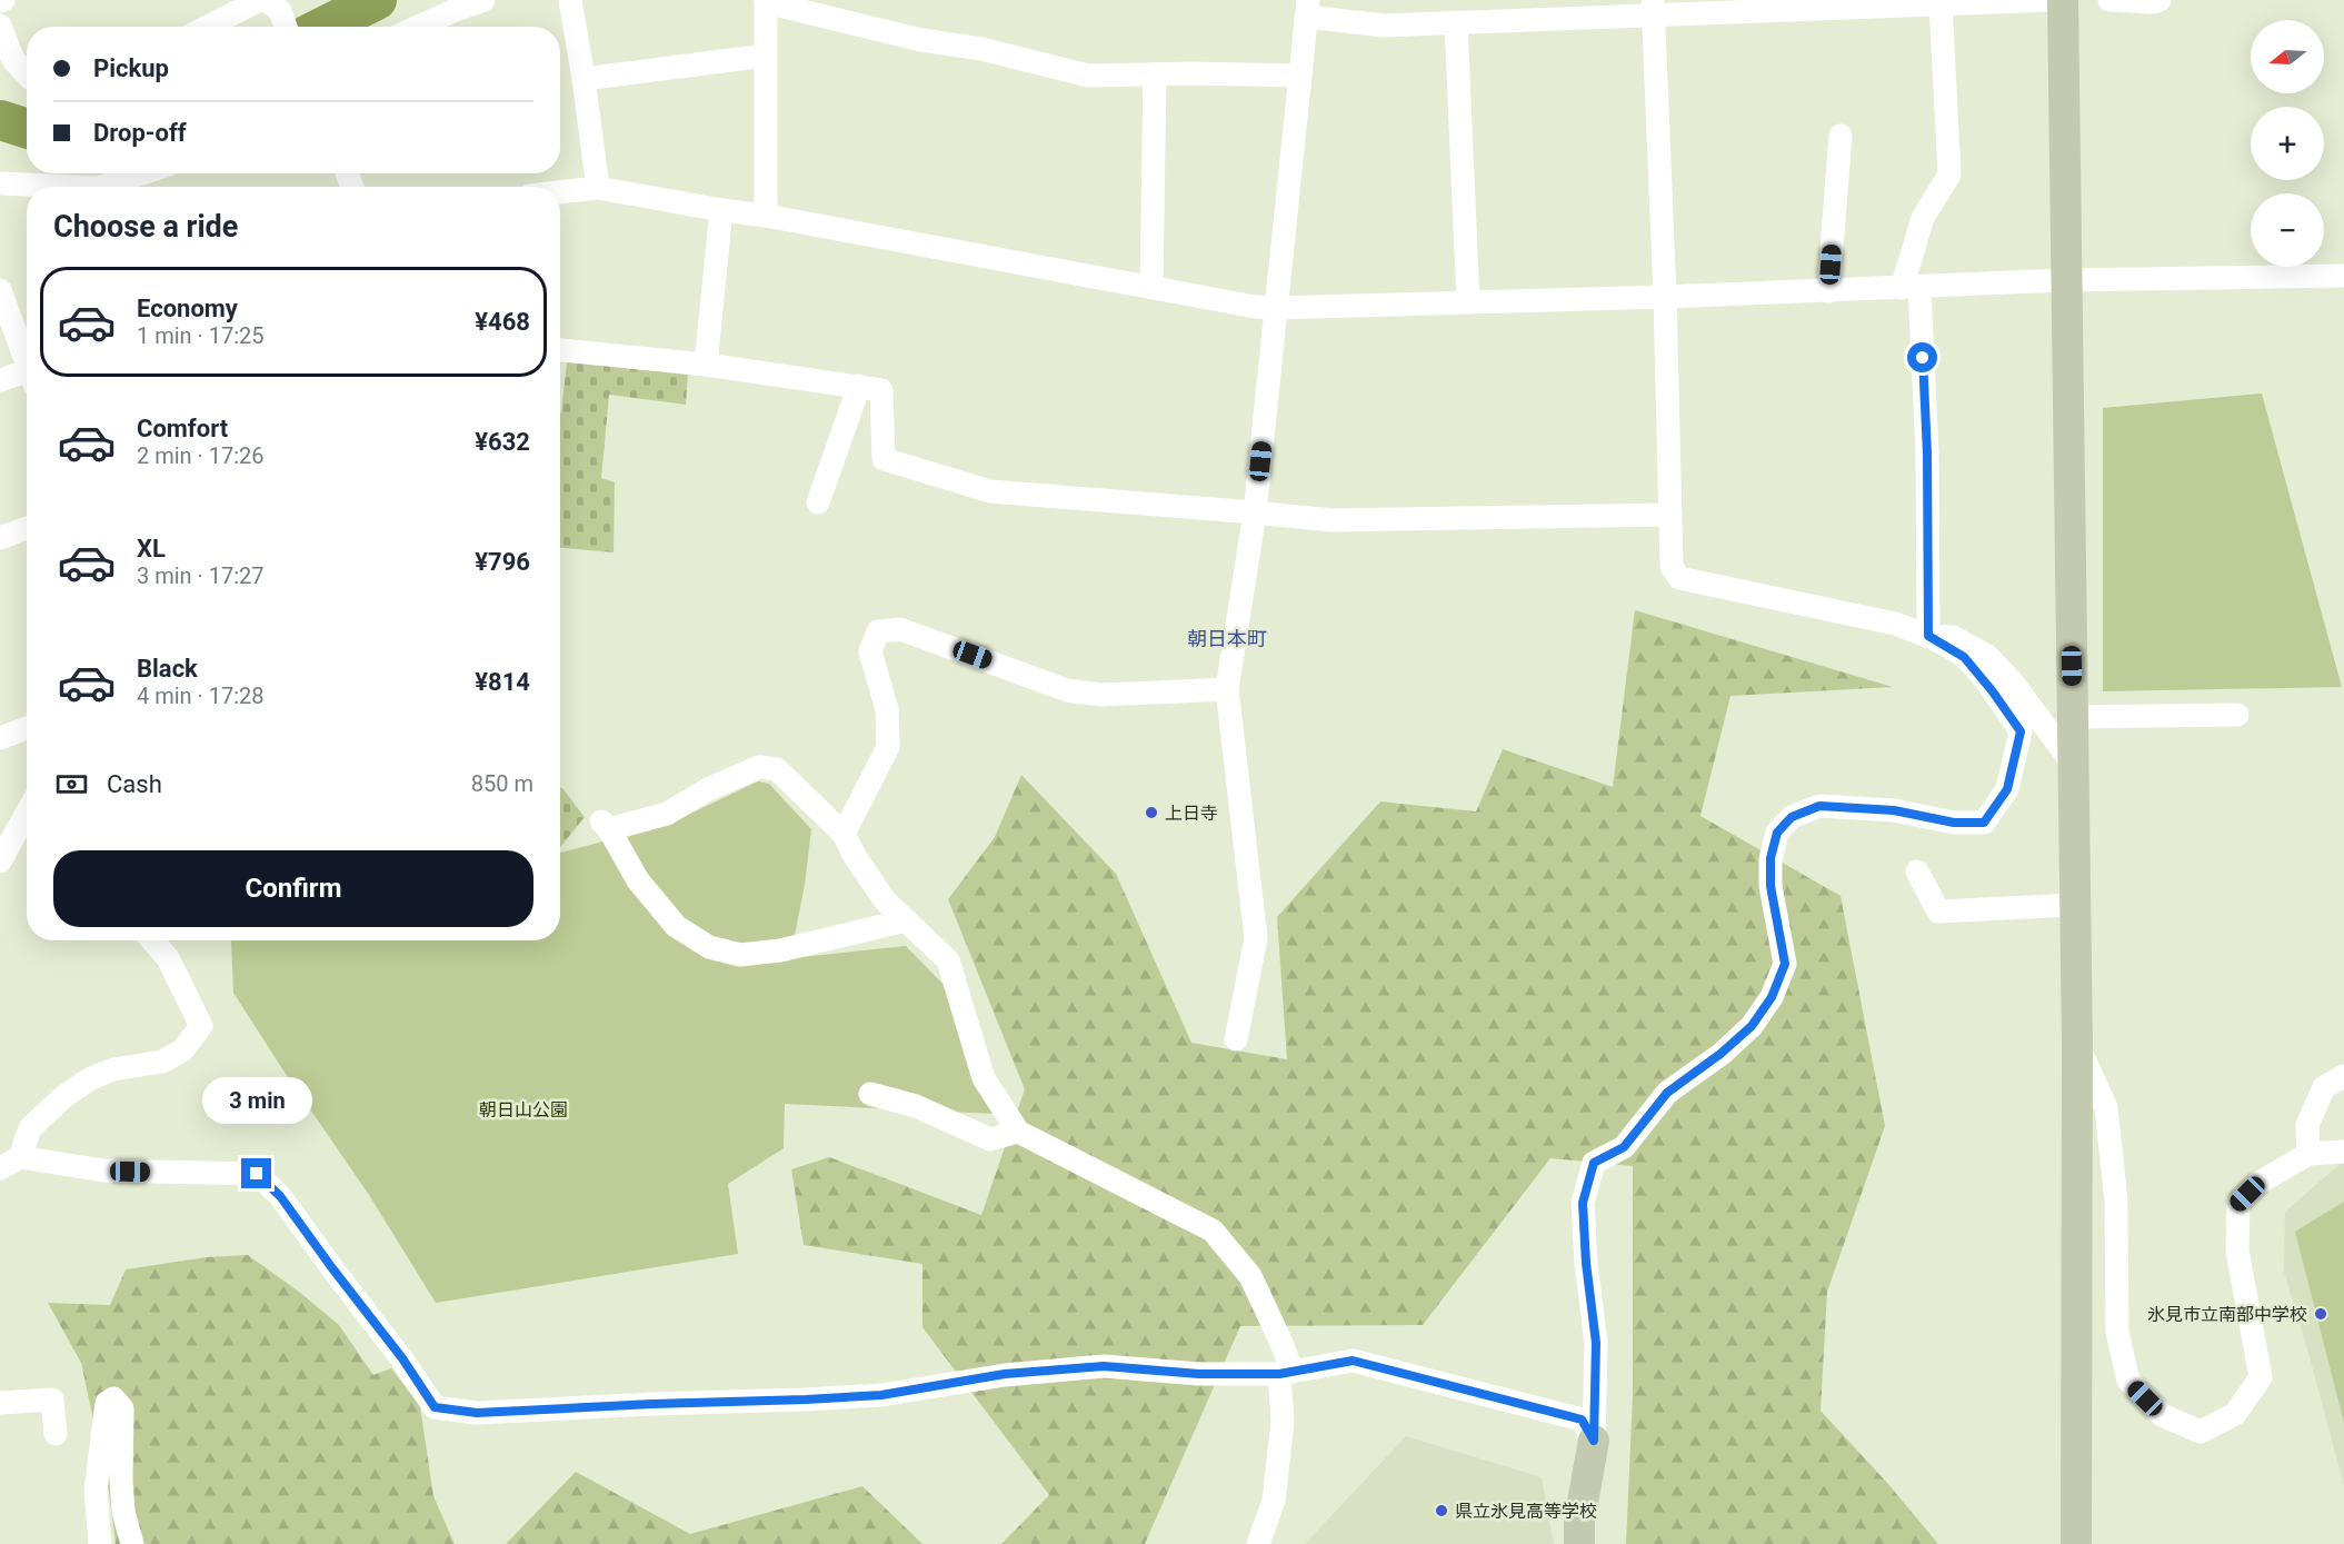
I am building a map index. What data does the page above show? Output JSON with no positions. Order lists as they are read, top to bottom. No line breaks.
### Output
{"districts":["朝日本町"],"parks":["朝日山公園"],"places":["上日寺","氷見市立南部中学校","県立氷見高等学校"],"north":"left","page":{"map_buttons":["+","−"],"banner":["Pickup","Drop-off"],"heading":"Choose a ride","list":[{"name":"Economy","note":"1 min · 17:25","value":"¥468"},{"name":"Comfort","note":"2 min · 17:26","value":"¥632"},{"name":"XL","note":"3 min · 17:27","value":"¥796"},{"name":"Black","note":"4 min · 17:28","value":"¥814"}],"pay":["Cash","850 m"],"buttons":"Confirm","bubble":"3 min"}}
